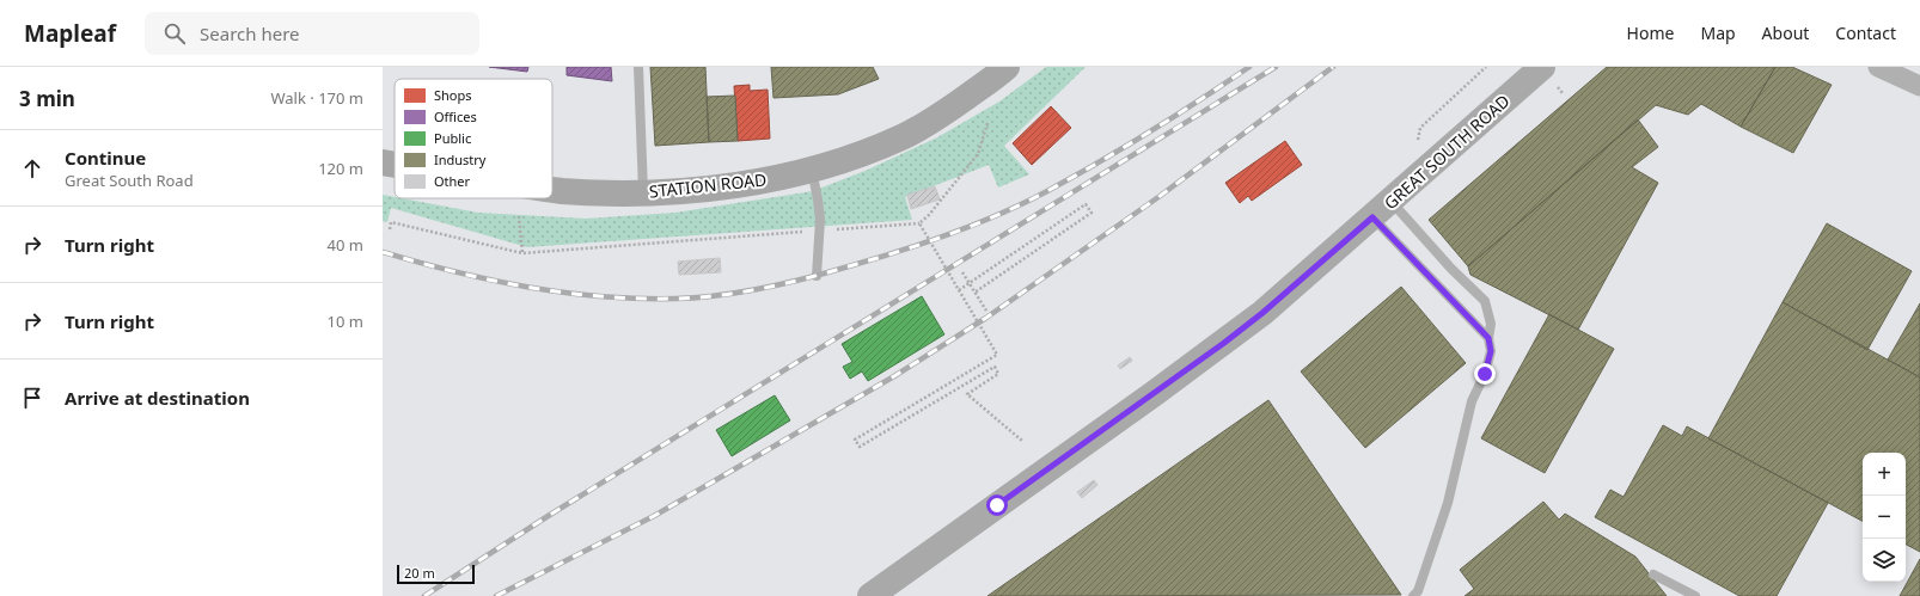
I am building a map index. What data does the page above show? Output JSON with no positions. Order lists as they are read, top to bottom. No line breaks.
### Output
{"streets":{"main road":["GREAT SOUTH ROAD","STATION ROAD"]},"legend":["Shops","Offices","Public","Industry","Other"],"scale_bar":"20 m","page":{"header":"Mapleaf","search":"Search here","nav":["Home","Map","About","Contact"],"heading":["3 min","Walk · 170 m"],"list":[["Continue","Great South Road","120 m"],["Turn right","40 m"],["Turn right","10 m"],"Arrive at destination"],"map_buttons":["+","−"],"scale":"20 m"}}
